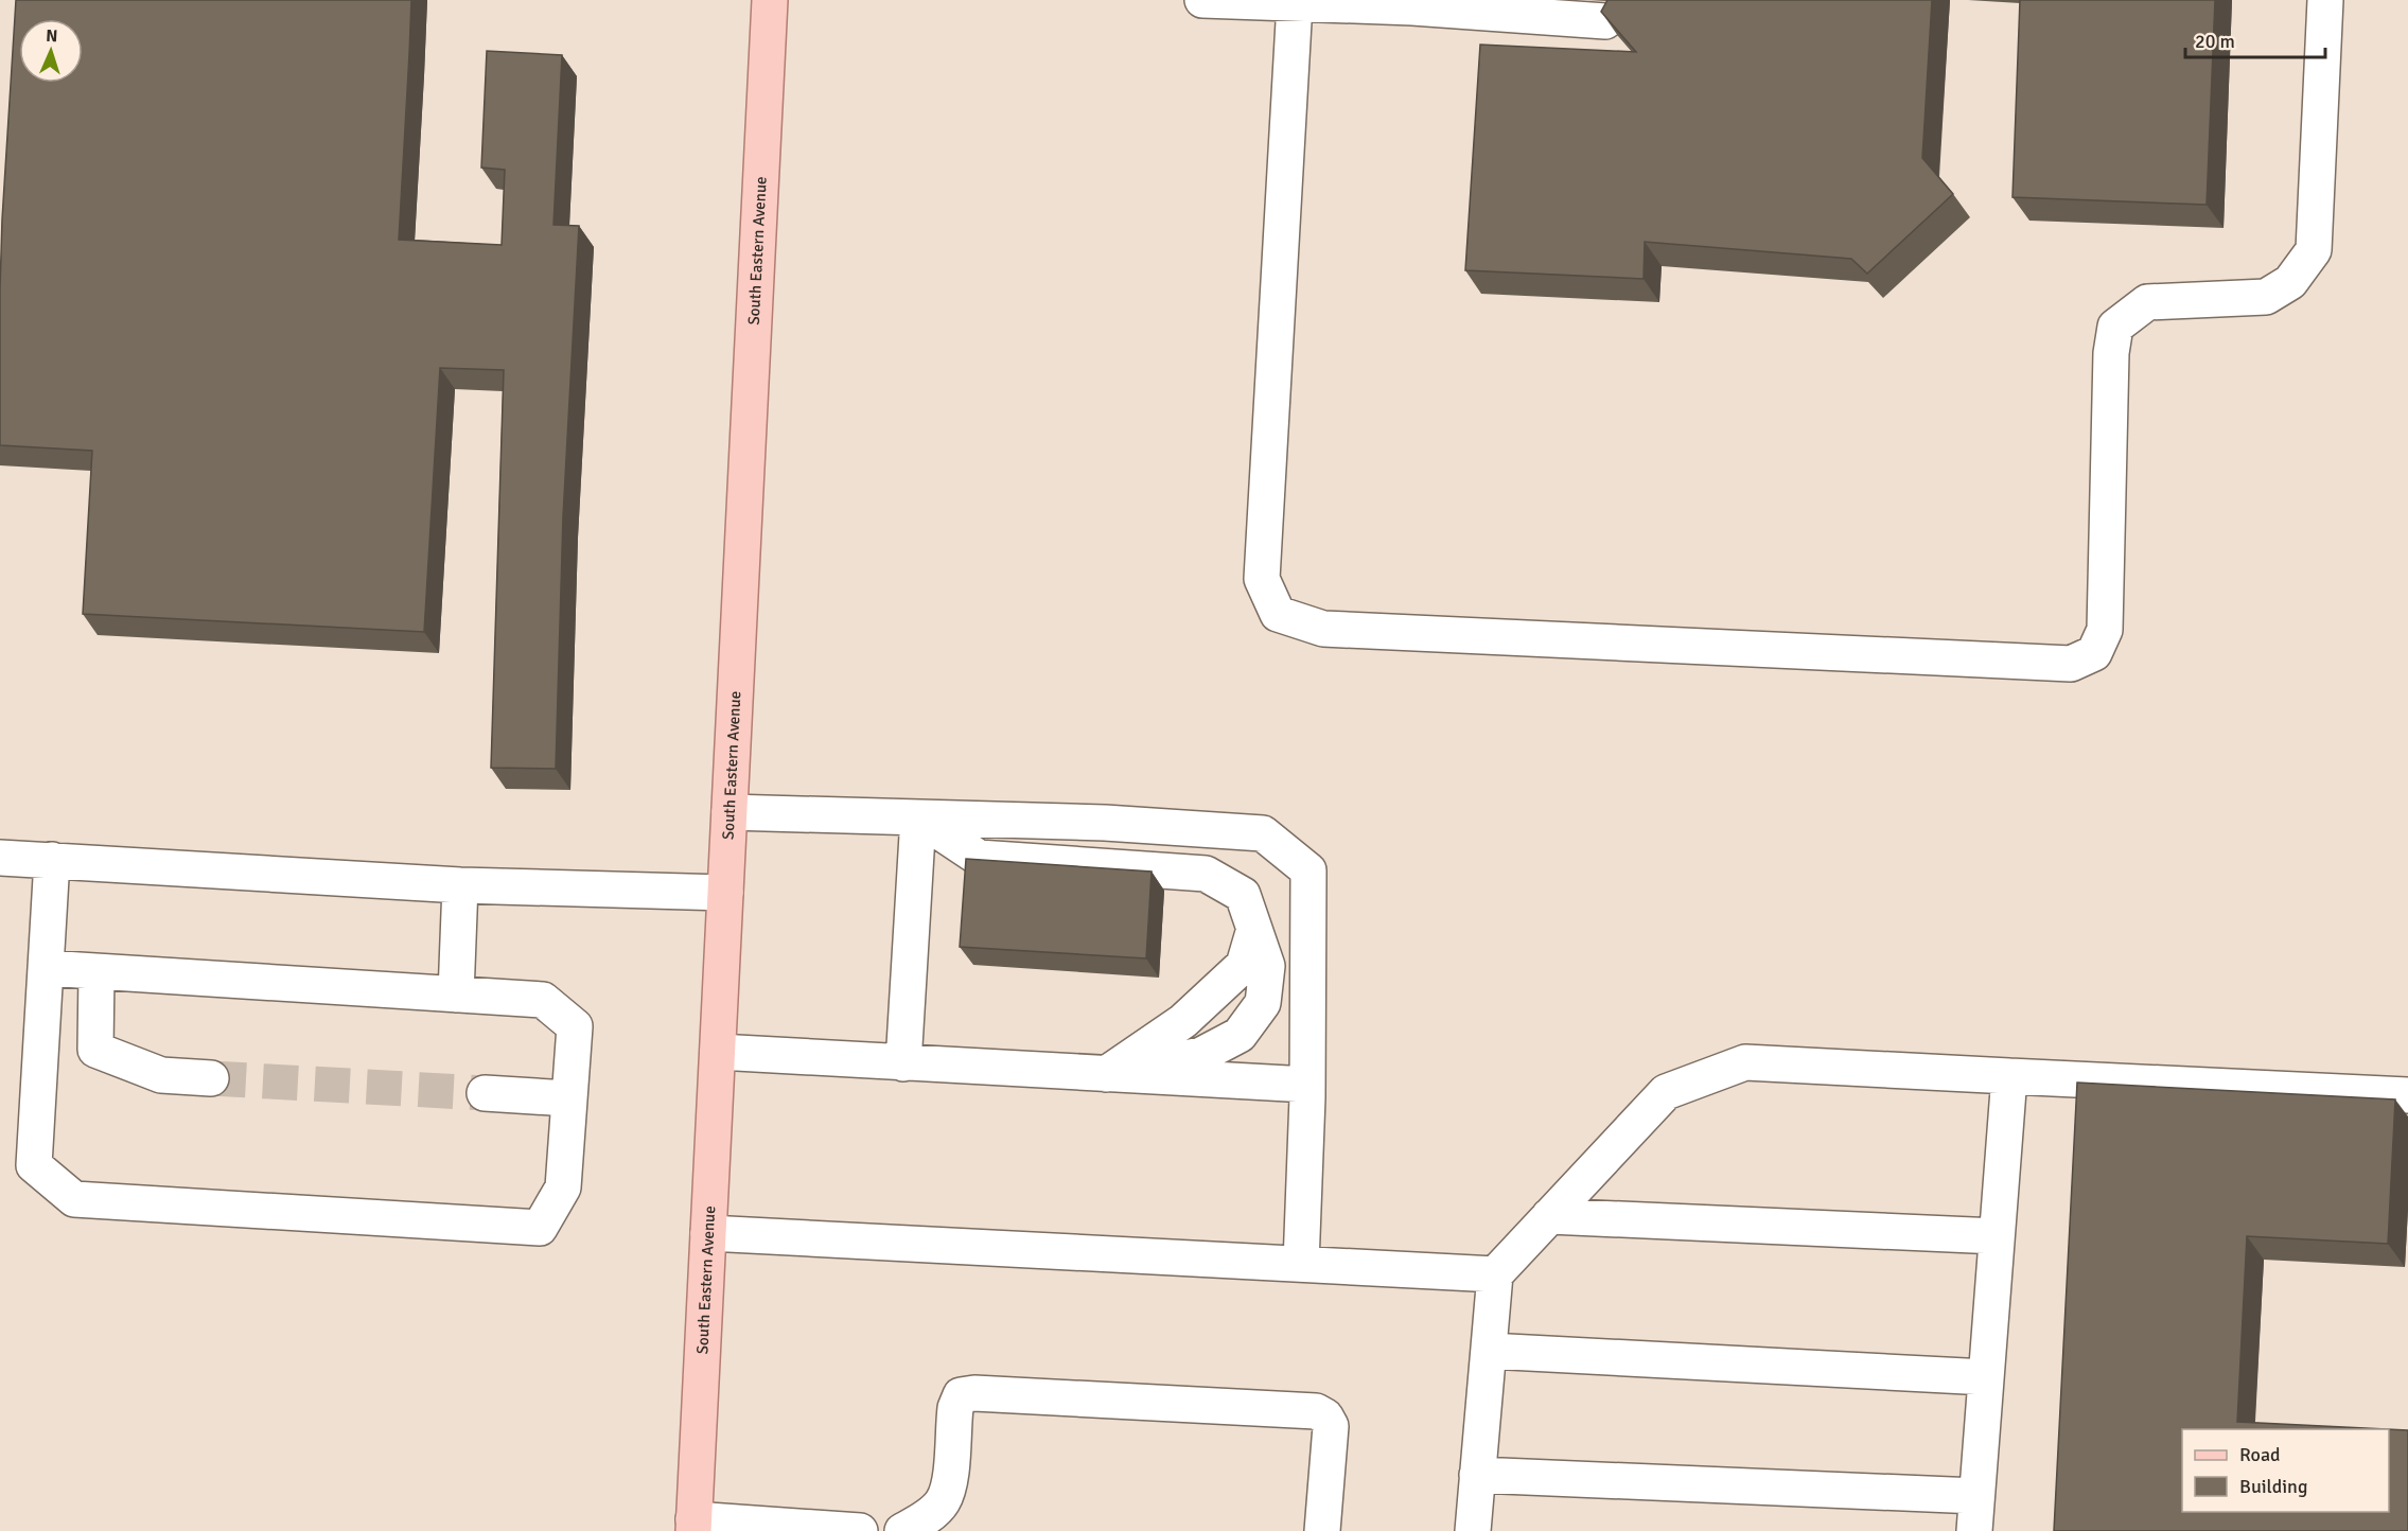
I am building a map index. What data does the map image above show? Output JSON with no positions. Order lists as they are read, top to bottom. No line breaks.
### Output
{"streets":{"main road":["South Eastern Avenue"]},"legend":["Road","Building"],"scale_bar":"20 m","north":"top"}
